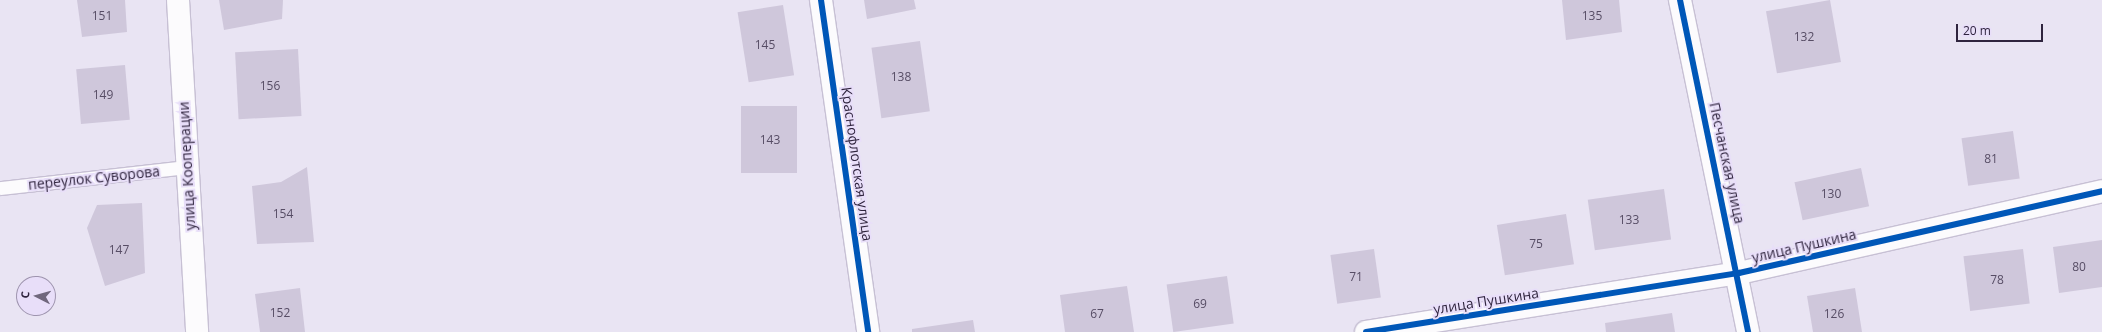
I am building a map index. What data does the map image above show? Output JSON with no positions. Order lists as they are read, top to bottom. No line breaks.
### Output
{"streets":{"street":["Песчанская улица","Краснофлотская улица","улица Кооперации","улица Пушкина"],"lane":["переулок Суворова"]},"crossings":[["Песчанская улица","улица Пушкина"],["улица Кооперации","переулок Суворова"]],"house_numbers":["151","135","132","145","138","156","149","143","81","130","154","133","75","147","80","71","78","69","152","67","126"],"scale_bar":"20 m","north":"left"}
